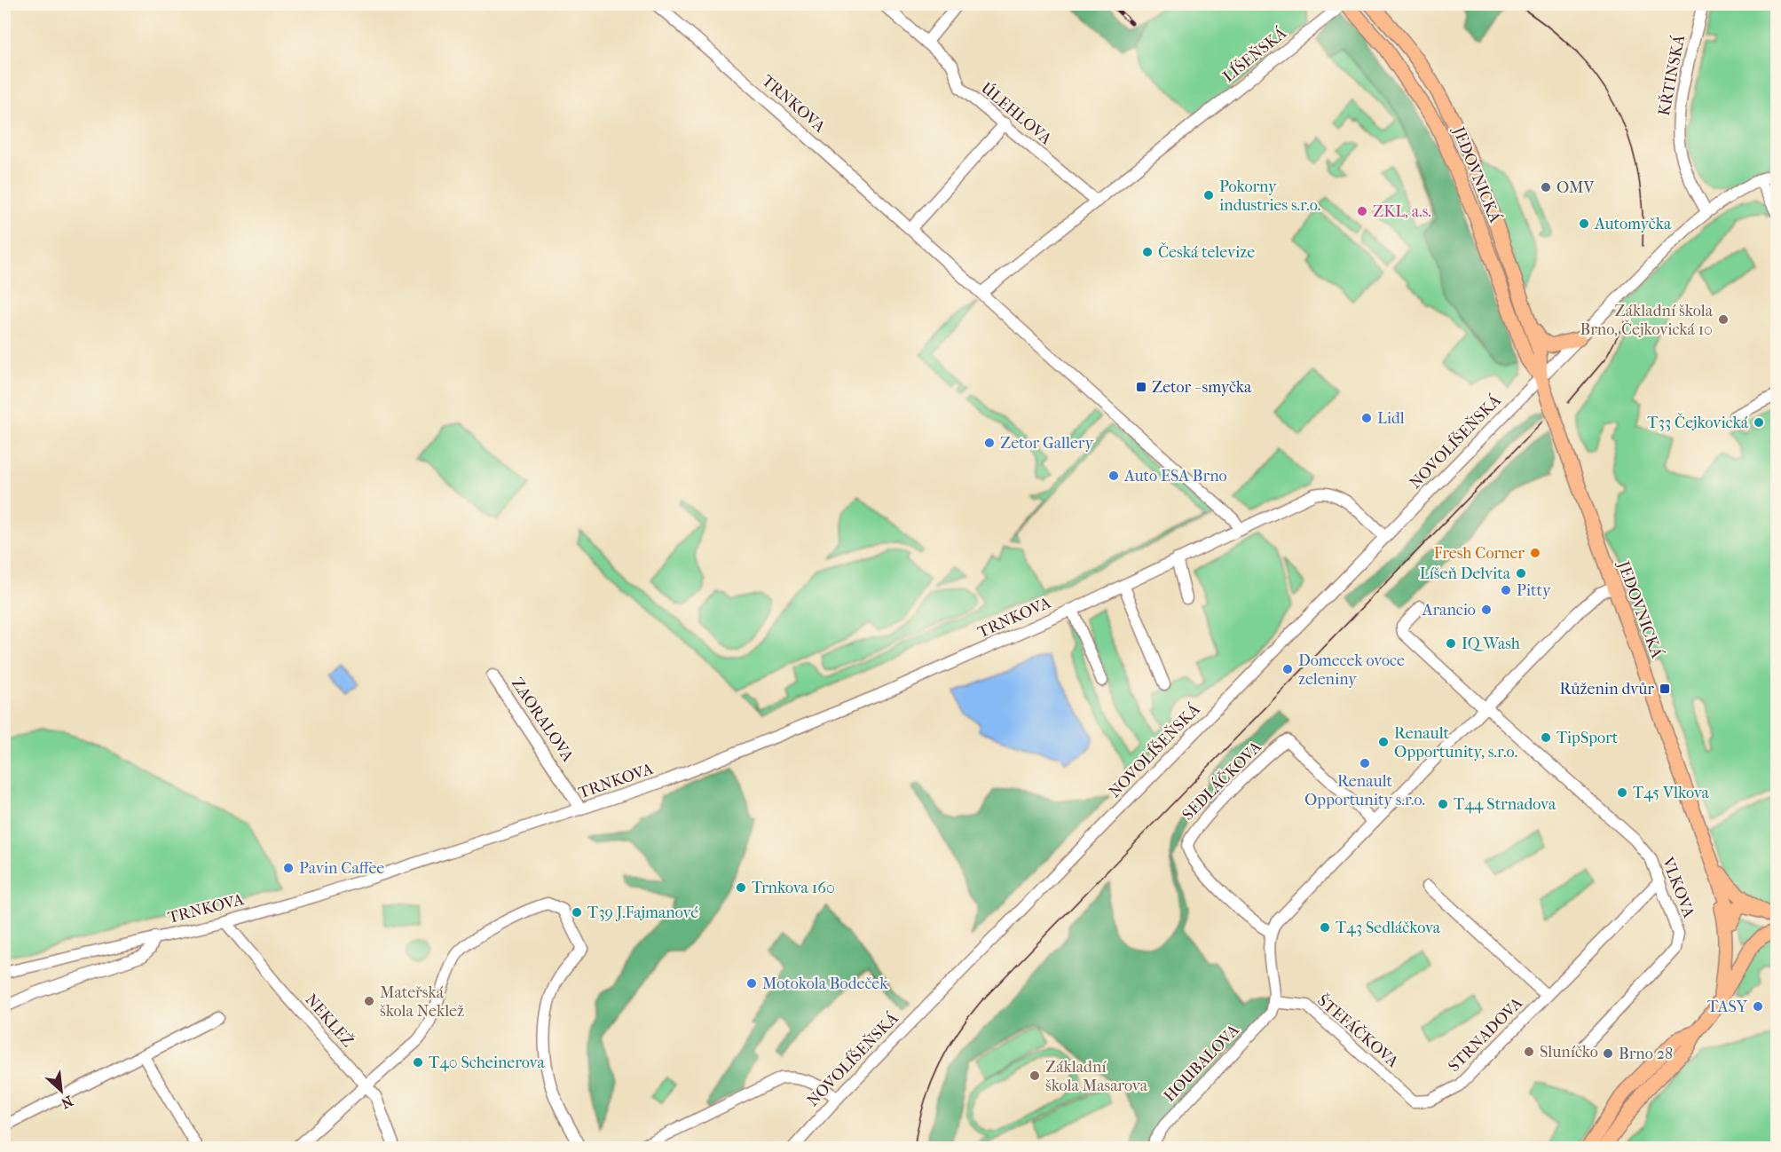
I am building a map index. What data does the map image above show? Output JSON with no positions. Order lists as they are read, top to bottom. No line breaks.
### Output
{"streets":{"main road":["JEDOVNICKÁ"],"street":["LÍŠEŇSKÁ","KŘTINSKÁ","TRNKOVA","ÚLEHLOVA","NOVOLÍŠEŇSKÁ","ZAORALOVA","SEDLÁČKOVA","VLKOVA","NEKLEŽ","ŠTEFÁČKOVA","STRNADOVA","HOUBALOVA"]},"crossings":[["LÍŠEŇSKÁ","ÚLEHLOVA"],["LÍŠEŇSKÁ","JEDOVNICKÁ"],["KŘTINSKÁ","NOVOLÍŠEŇSKÁ"],["TRNKOVA","NOVOLÍŠEŇSKÁ"],["TRNKOVA","ZAORALOVA"],["TRNKOVA","NEKLEŽ"],["JEDOVNICKÁ","NOVOLÍŠEŇSKÁ"],["VLKOVA","STRNADOVA"],["ŠTEFÁČKOVA","STRNADOVA"],["ŠTEFÁČKOVA","HOUBALOVA"]],"places":{"other":["OMV","Pokorny industries s.r.o.","ZKL, a.s.","Automyčka","Česká televize","Základní škola Brno, Čejkovická 10","Lidl","T33 Čejkovická","Zetor Gallery","Auto ESA Brno","Fresh Corner","Líšeň Delvita","Pitty","Arancio","IQ Wash","Domecek ovoce zeleniny","TipSport","Renault Opportunity, s.r.o.","Renault Opportunity s.r.o.","T45 Vlkova","T44 Strnadova","Pavin Caffee","Trnkova 160","T39 J.Fajmanové","T43 Sedláčkova","Motokola Bodeček","Mateřská škola Neklež","TASY","Sluníčko","Brno 28","T40 Scheinerova","Základní škola Masarova"],"transit":["Zetor - smyčka","Růženin dvůr"]},"north":"bottom right"}
